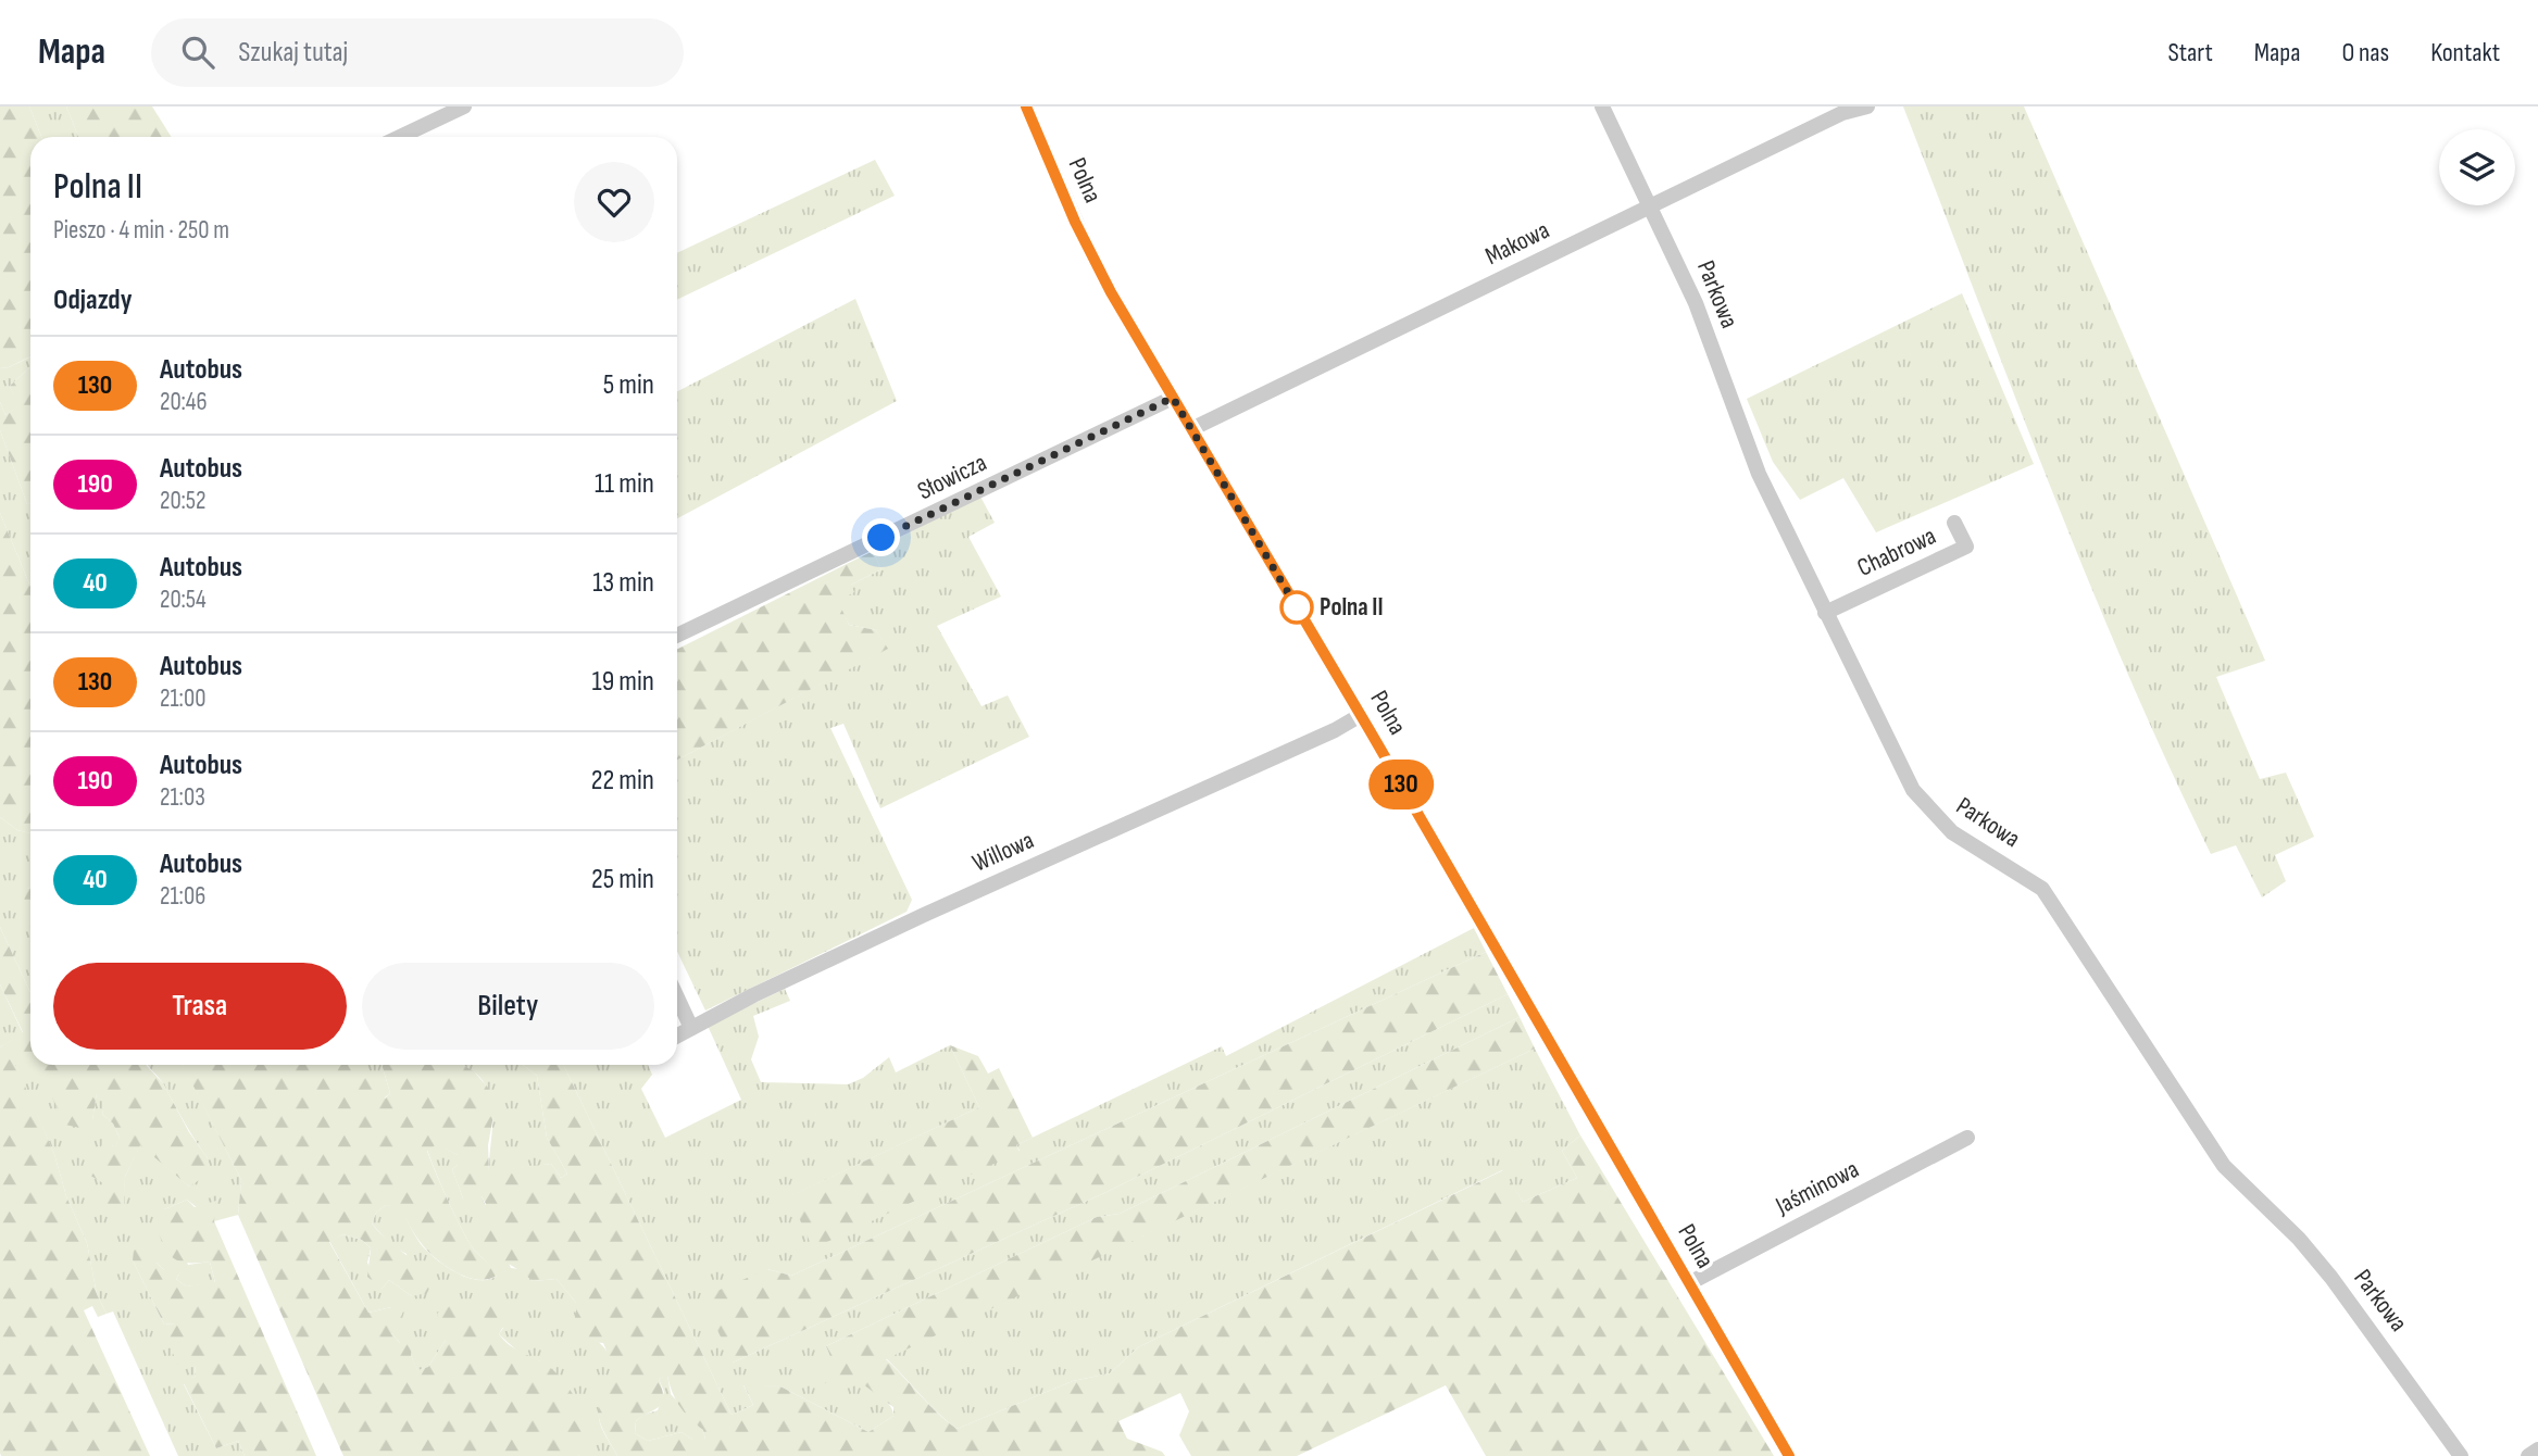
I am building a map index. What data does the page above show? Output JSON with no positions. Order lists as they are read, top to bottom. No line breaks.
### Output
{"streets":{"street":["Polna","Makowa","Parkowa","Słowicza","Chabrowa","Willowa","Jaśminowa"]},"crossings":[["Polna","Makowa"],["Polna","Słowicza"],["Polna","Willowa"],["Polna","Jaśminowa"],["Makowa","Parkowa"],["Parkowa","Chabrowa"]],"places":["Polna II"],"lines":["bus line 130"],"page":{"header":"Mapa","search":"Szukaj tutaj","nav":["Start","Mapa","O nas","Kontakt"],"on_map":"130","heading":[["Polna II","Pieszo · 4 min · 250 m"],"Odjazdy"],"list":[{"mark":"130","name":"Autobus","note":"20:46","value":"5 min"},{"mark":"190","name":"Autobus","note":"20:52","value":"11 min"},{"mark":"40","name":"Autobus","note":"20:54","value":"13 min"},{"mark":"130","name":"Autobus","note":"21:00","value":"19 min"},{"mark":"190","name":"Autobus","note":"21:03","value":"22 min"},{"mark":"40","name":"Autobus","note":"21:06","value":"25 min"}],"buttons":["Trasa","Bilety"]}}
